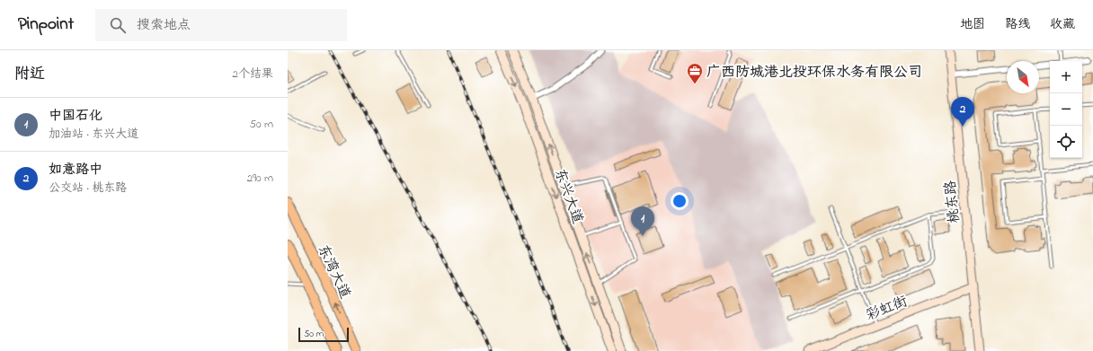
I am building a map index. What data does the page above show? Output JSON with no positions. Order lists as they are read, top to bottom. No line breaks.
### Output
{"streets":{"main road":["东兴大道","桃东路","东湾大道","彩虹街"]},"crossings":[["桃东路","彩虹街"]],"places":{"office":["广西防城港北投环保水务有限公司"]},"scale_bar":"50 m","north":"bottom right","page":{"header":"Pinpoint","search":"搜索地点","nav":["地图","路线","收藏"],"heading":["附近","2个结果"],"map_buttons":["+","−"],"list":[{"mark":"1","name":"中国石化","note":"加油站 · 东兴大道","value":"50 m"},{"mark":"2","name":"如意路中","note":"公交站 · 桃东路","value":"290 m"}],"pins":["2","1"],"scale":"50 m"}}
